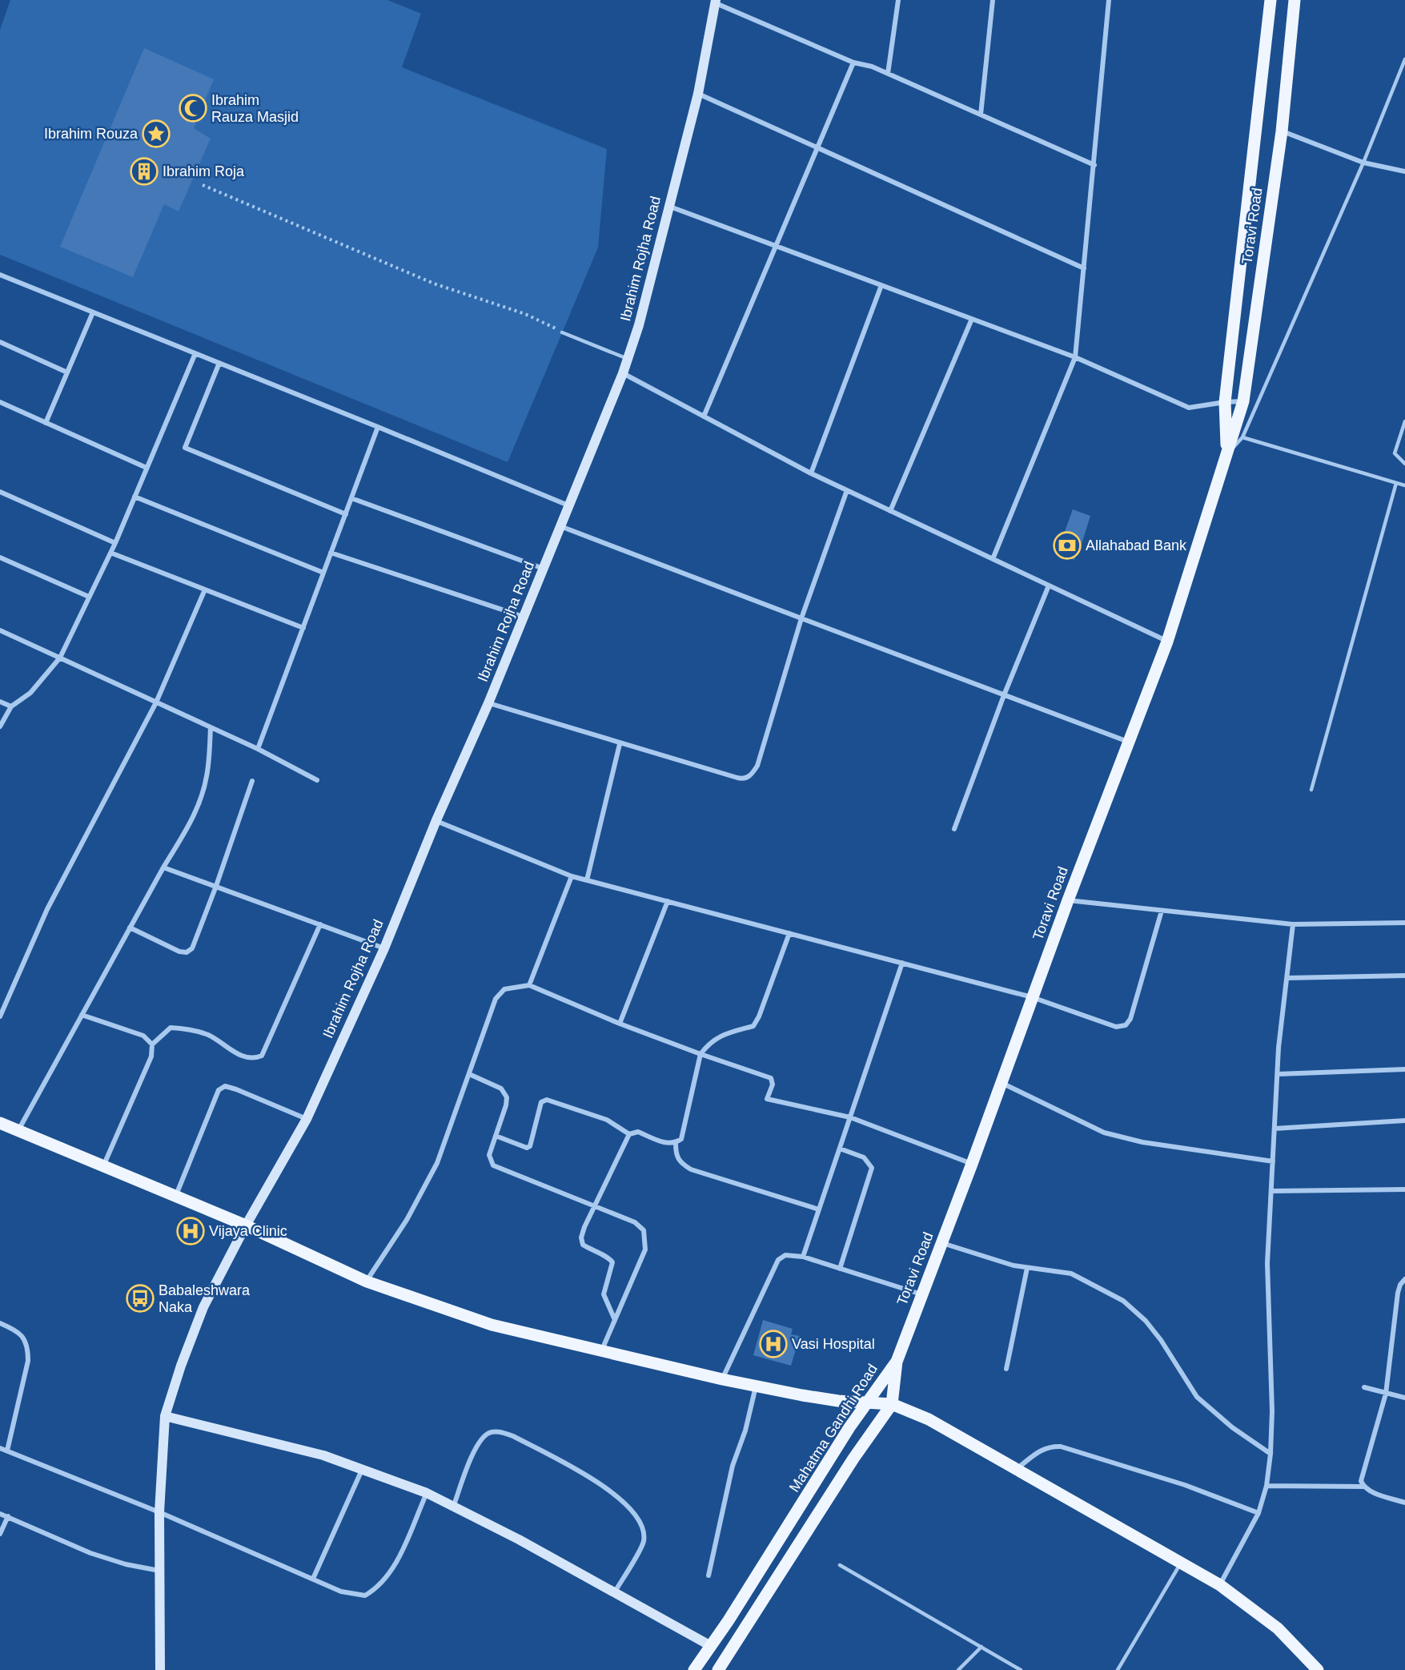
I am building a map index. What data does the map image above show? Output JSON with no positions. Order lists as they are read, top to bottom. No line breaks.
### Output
{"streets":{"main road":["Toravi Road","Mahatma Gandhi Road"],"street":["Ibrahim Rojha Road"]},"crossings":[["Toravi Road","Mahatma Gandhi Road"]],"places":{"mosque":["Ibrahim Rauza Masjid"],"place":["Ibrahim Rouza"],"building":["Ibrahim Roja"],"bank":["Allahabad Bank"],"hospital":["Vijaya Clinic","Vasi Hospital"],"bus stop":["Babaleshwara Naka"]}}
